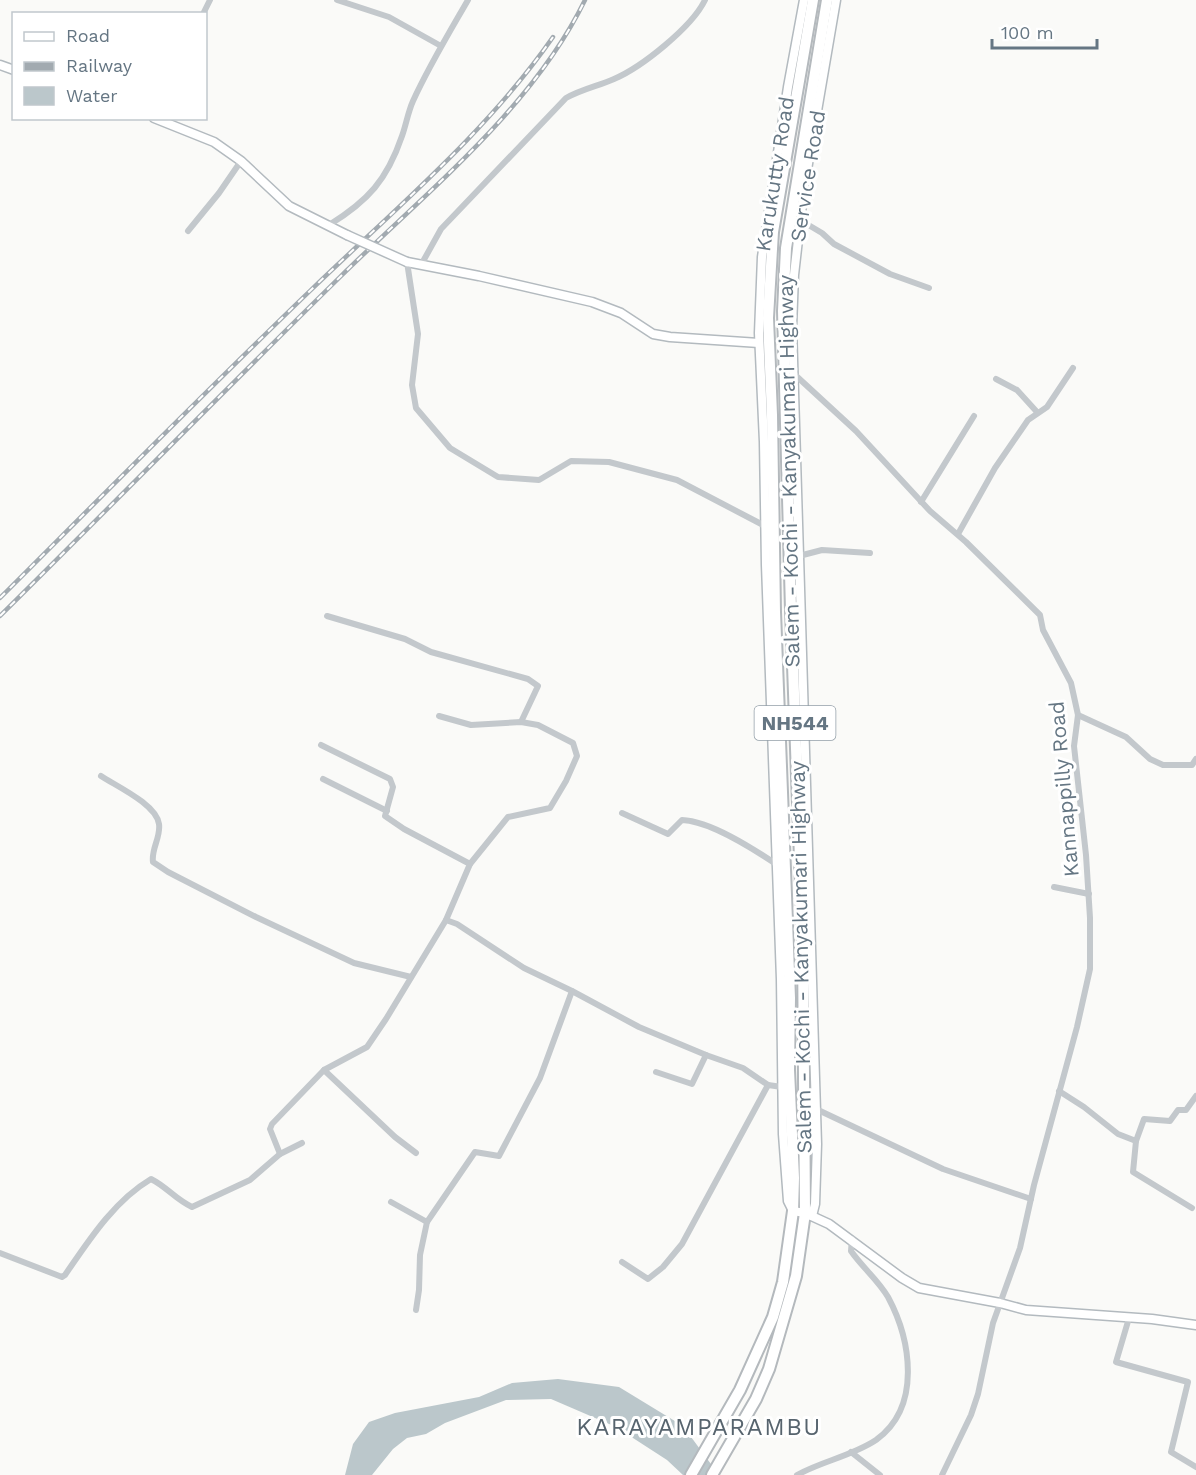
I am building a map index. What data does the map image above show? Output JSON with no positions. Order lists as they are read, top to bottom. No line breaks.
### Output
{"streets":{"highway":["Salem - Kochi - Kanyakumari Highway","NH544"],"street":["Karukutty Road","Service Road","Kannappilly Road"]},"crossings":[["Karukutty Road","Salem - Kochi - Kanyakumari Highway"],["Service Road","Salem - Kochi - Kanyakumari Highway"],["Service Road","Kannappilly Road"]],"districts":["KARAYAMPARAMBU"],"legend":["Road","Railway","Water"],"scale_bar":"100 m"}
